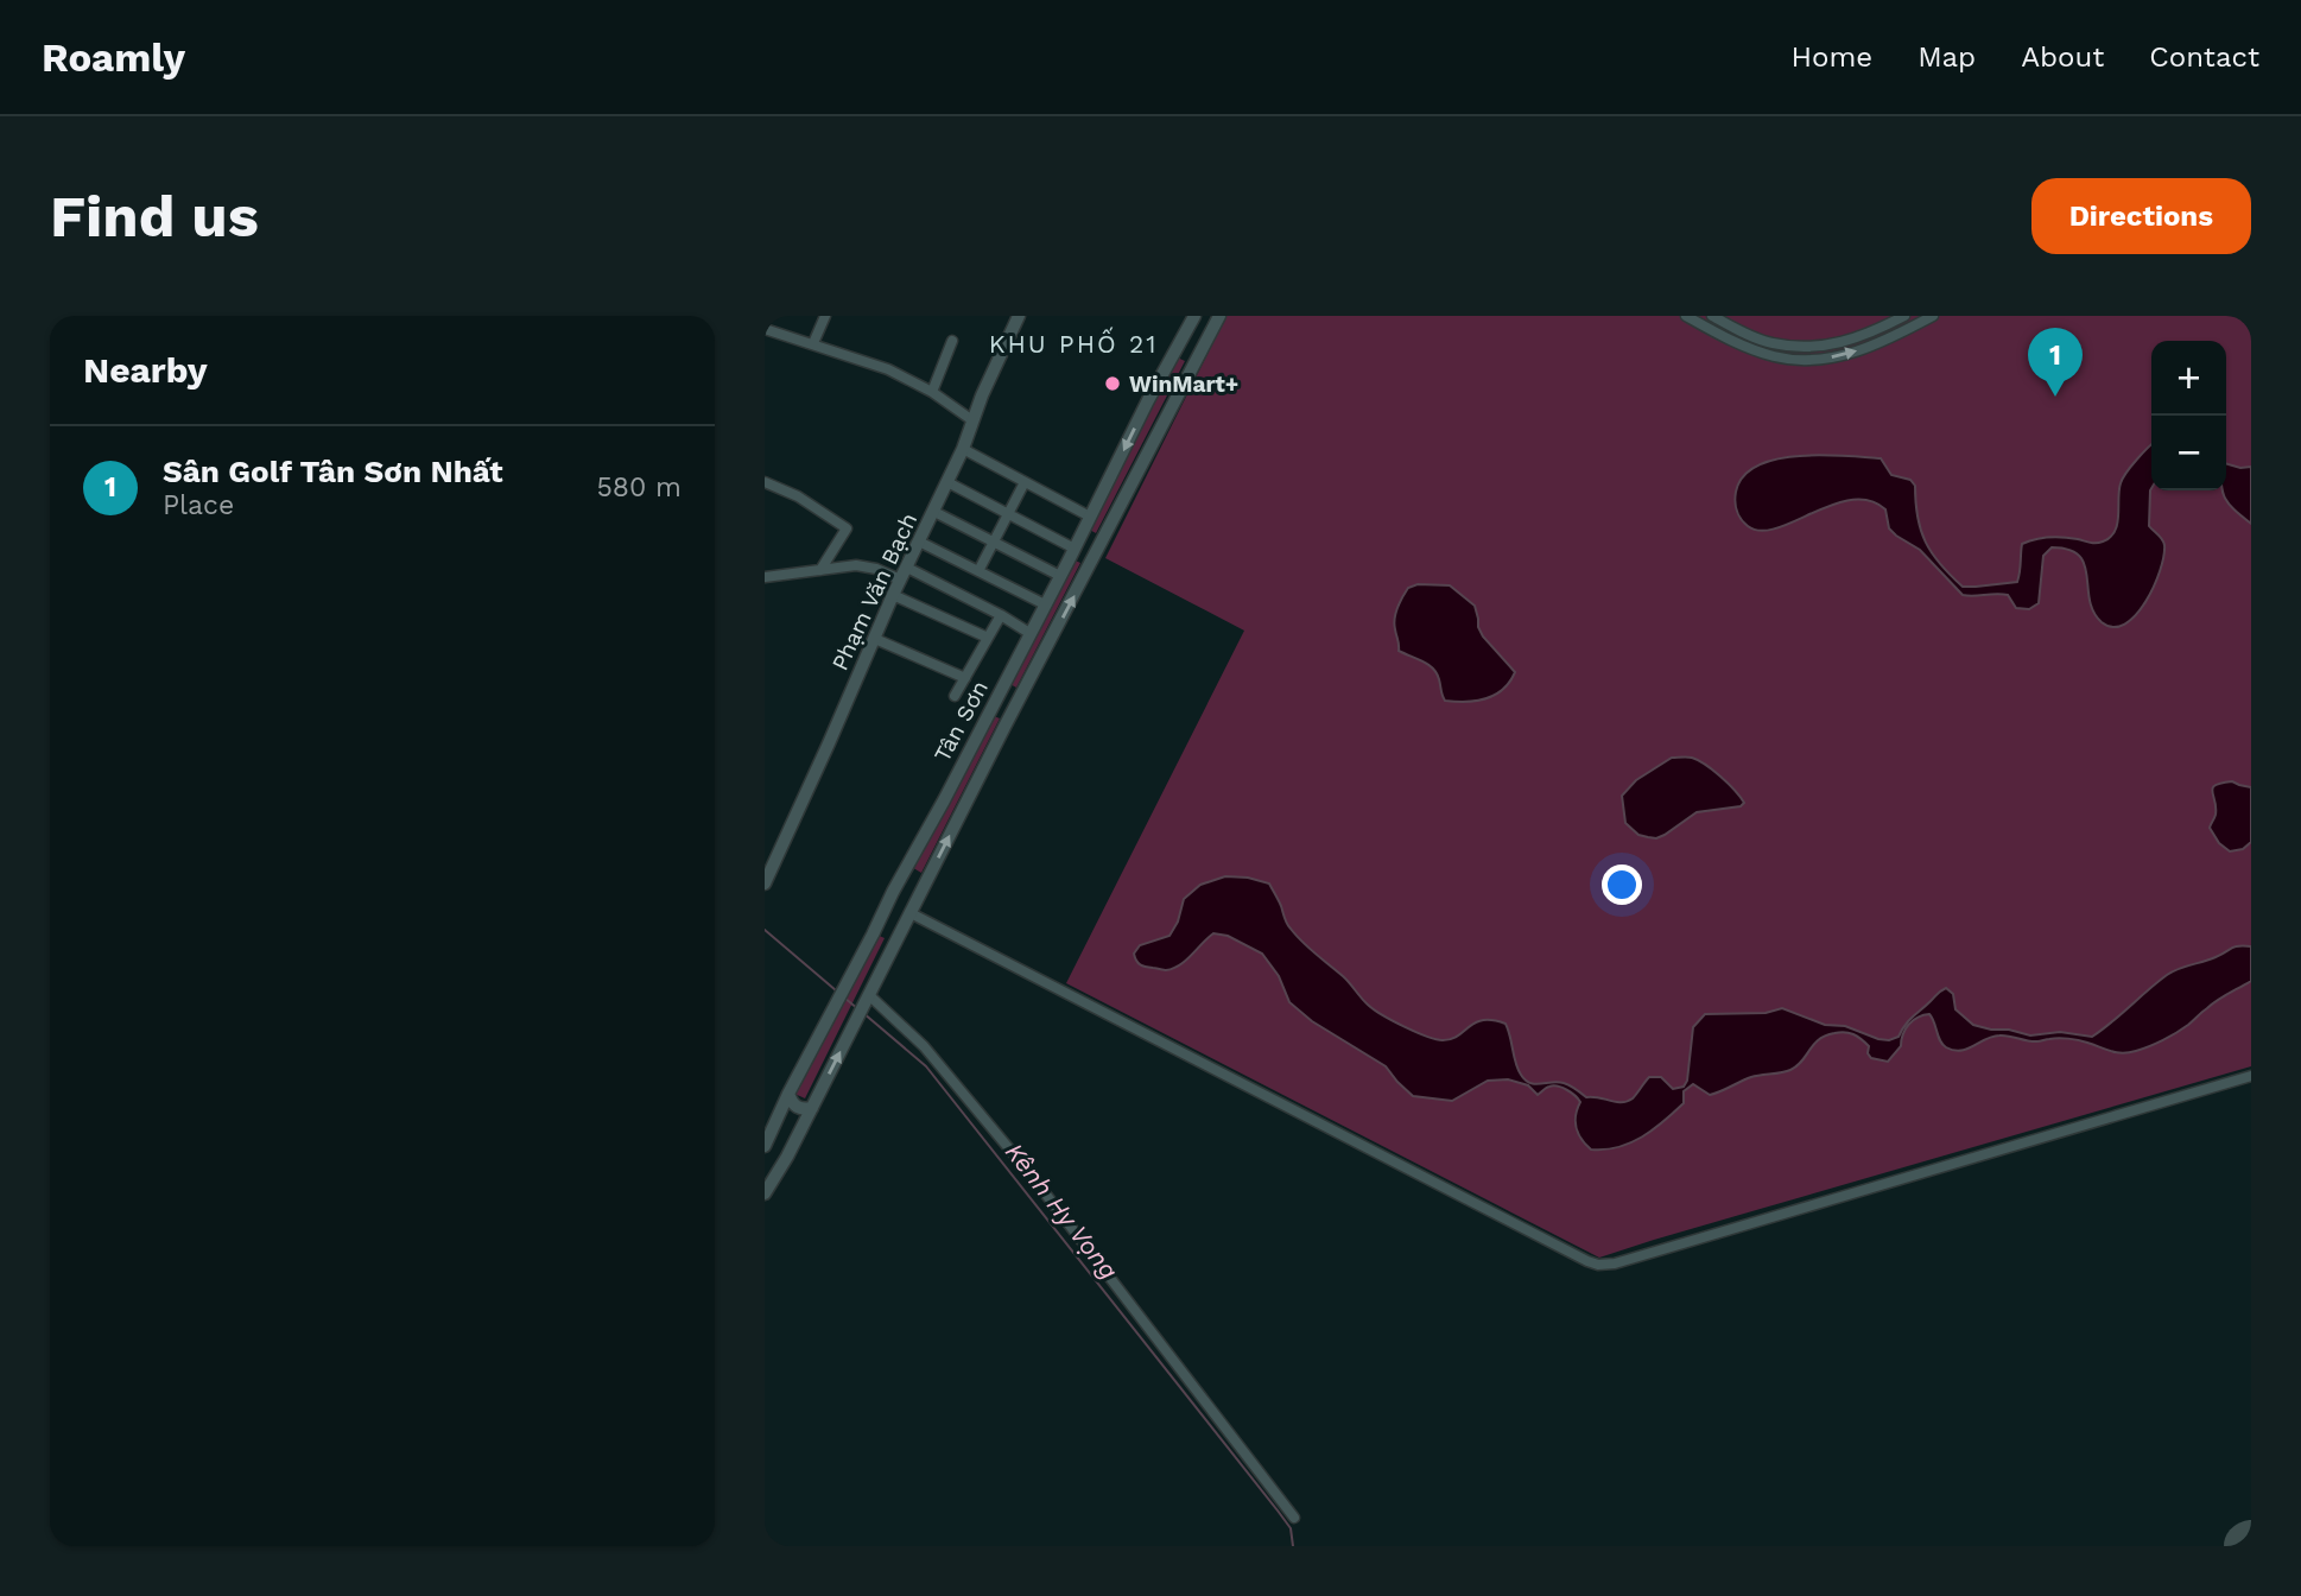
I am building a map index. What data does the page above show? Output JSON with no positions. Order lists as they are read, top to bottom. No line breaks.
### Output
{"streets":{"street":["Phạm Văn Bạch","Tân Sơn"]},"districts":["KHU PHỐ 21"],"water":["Kênh Hy Vọng"],"places":["WinMart+"],"page":{"header":"Roamly","nav":["Home","Map","About","Contact"],"buttons":"Directions","title":"Find us","heading":"Nearby","pins":"1","map_buttons":["+","−"],"list":[{"mark":"1","name":"Sân Golf Tân Sơn Nhất","note":"Place","value":"580 m"}]}}
